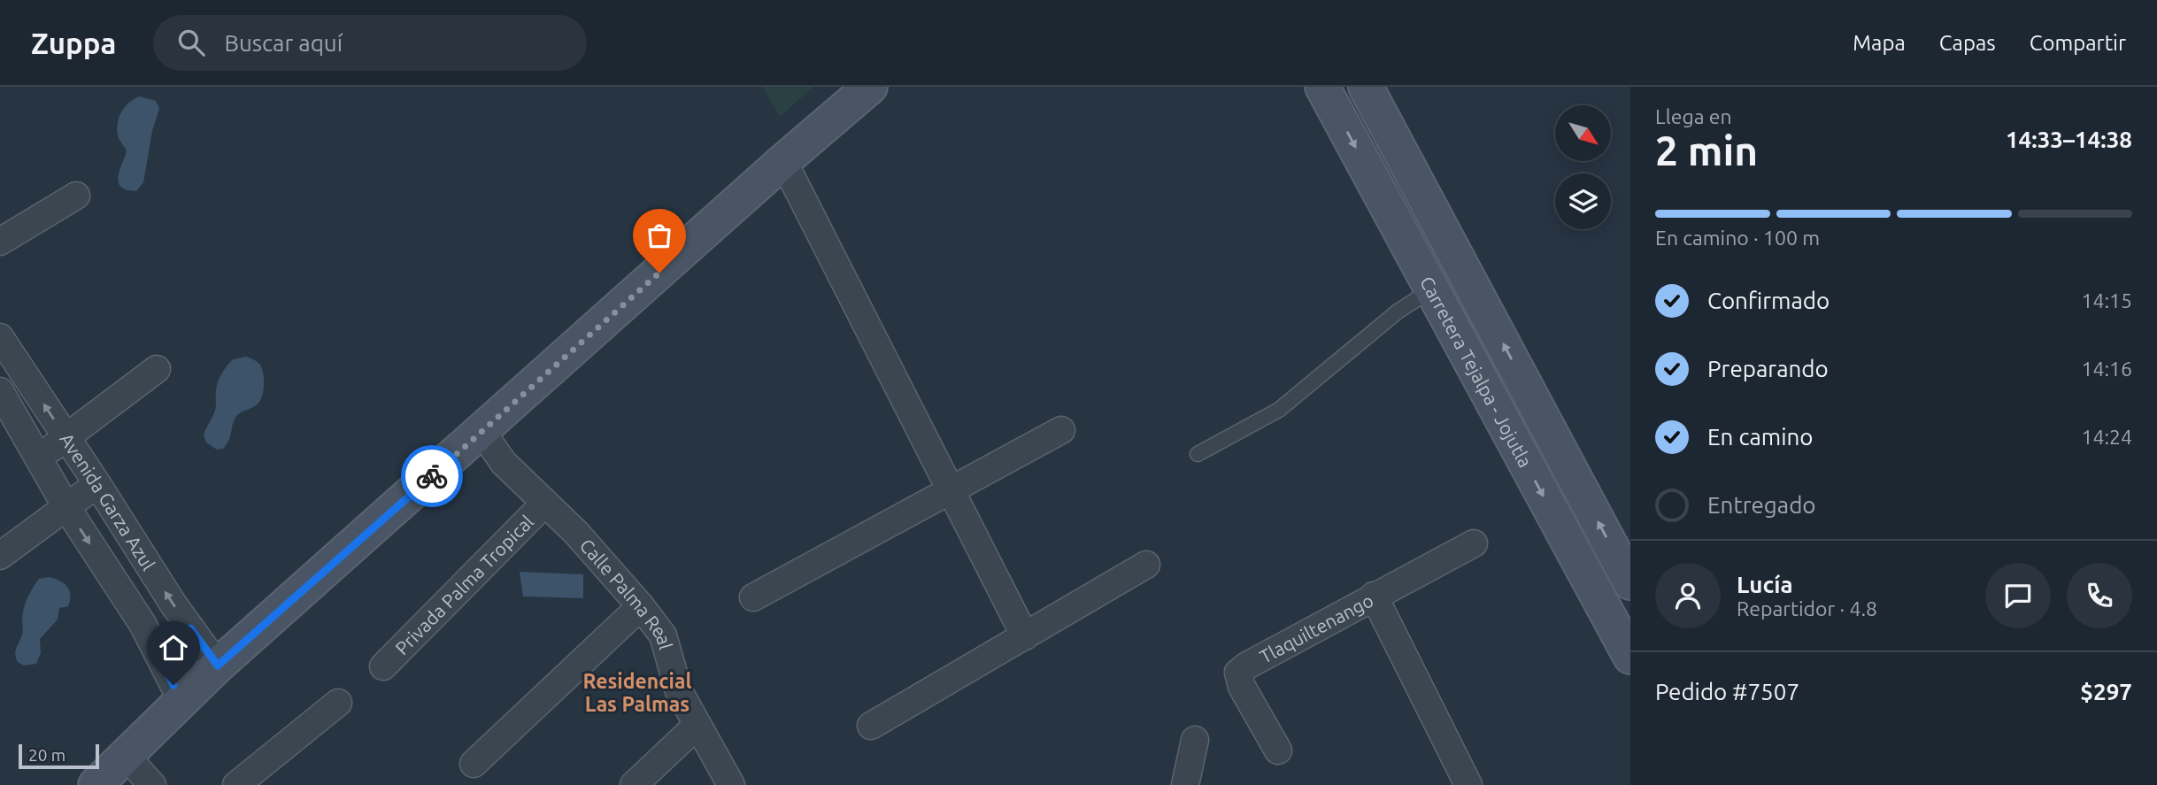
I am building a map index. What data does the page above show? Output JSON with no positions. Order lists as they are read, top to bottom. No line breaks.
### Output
{"streets":{"main road":["Carretera Tejalpa - Jojutla"],"street":["Avenida Garza Azul","Privada Palma Tropical","Calle Palma Real","Tlaquiltenango"]},"crossings":[["Privada Palma Tropical","Calle Palma Real"]],"districts":["Residencial Las Palmas"],"scale_bar":"20 m","north":"bottom right","page":{"header":"Zuppa","search":"Buscar aquí","nav":["Mapa","Capas","Compartir"],"heading":["2 min","Llega en","14:33–14:38"],"panel":["Lucía","Repartidor · 4.8","Pedido #7507","$297"],"bar":"En camino · 100 m","list":[["Confirmado","14:15"],["Preparando","14:16"],["En camino","14:24"],"Entregado"],"scale":"20 m"}}
